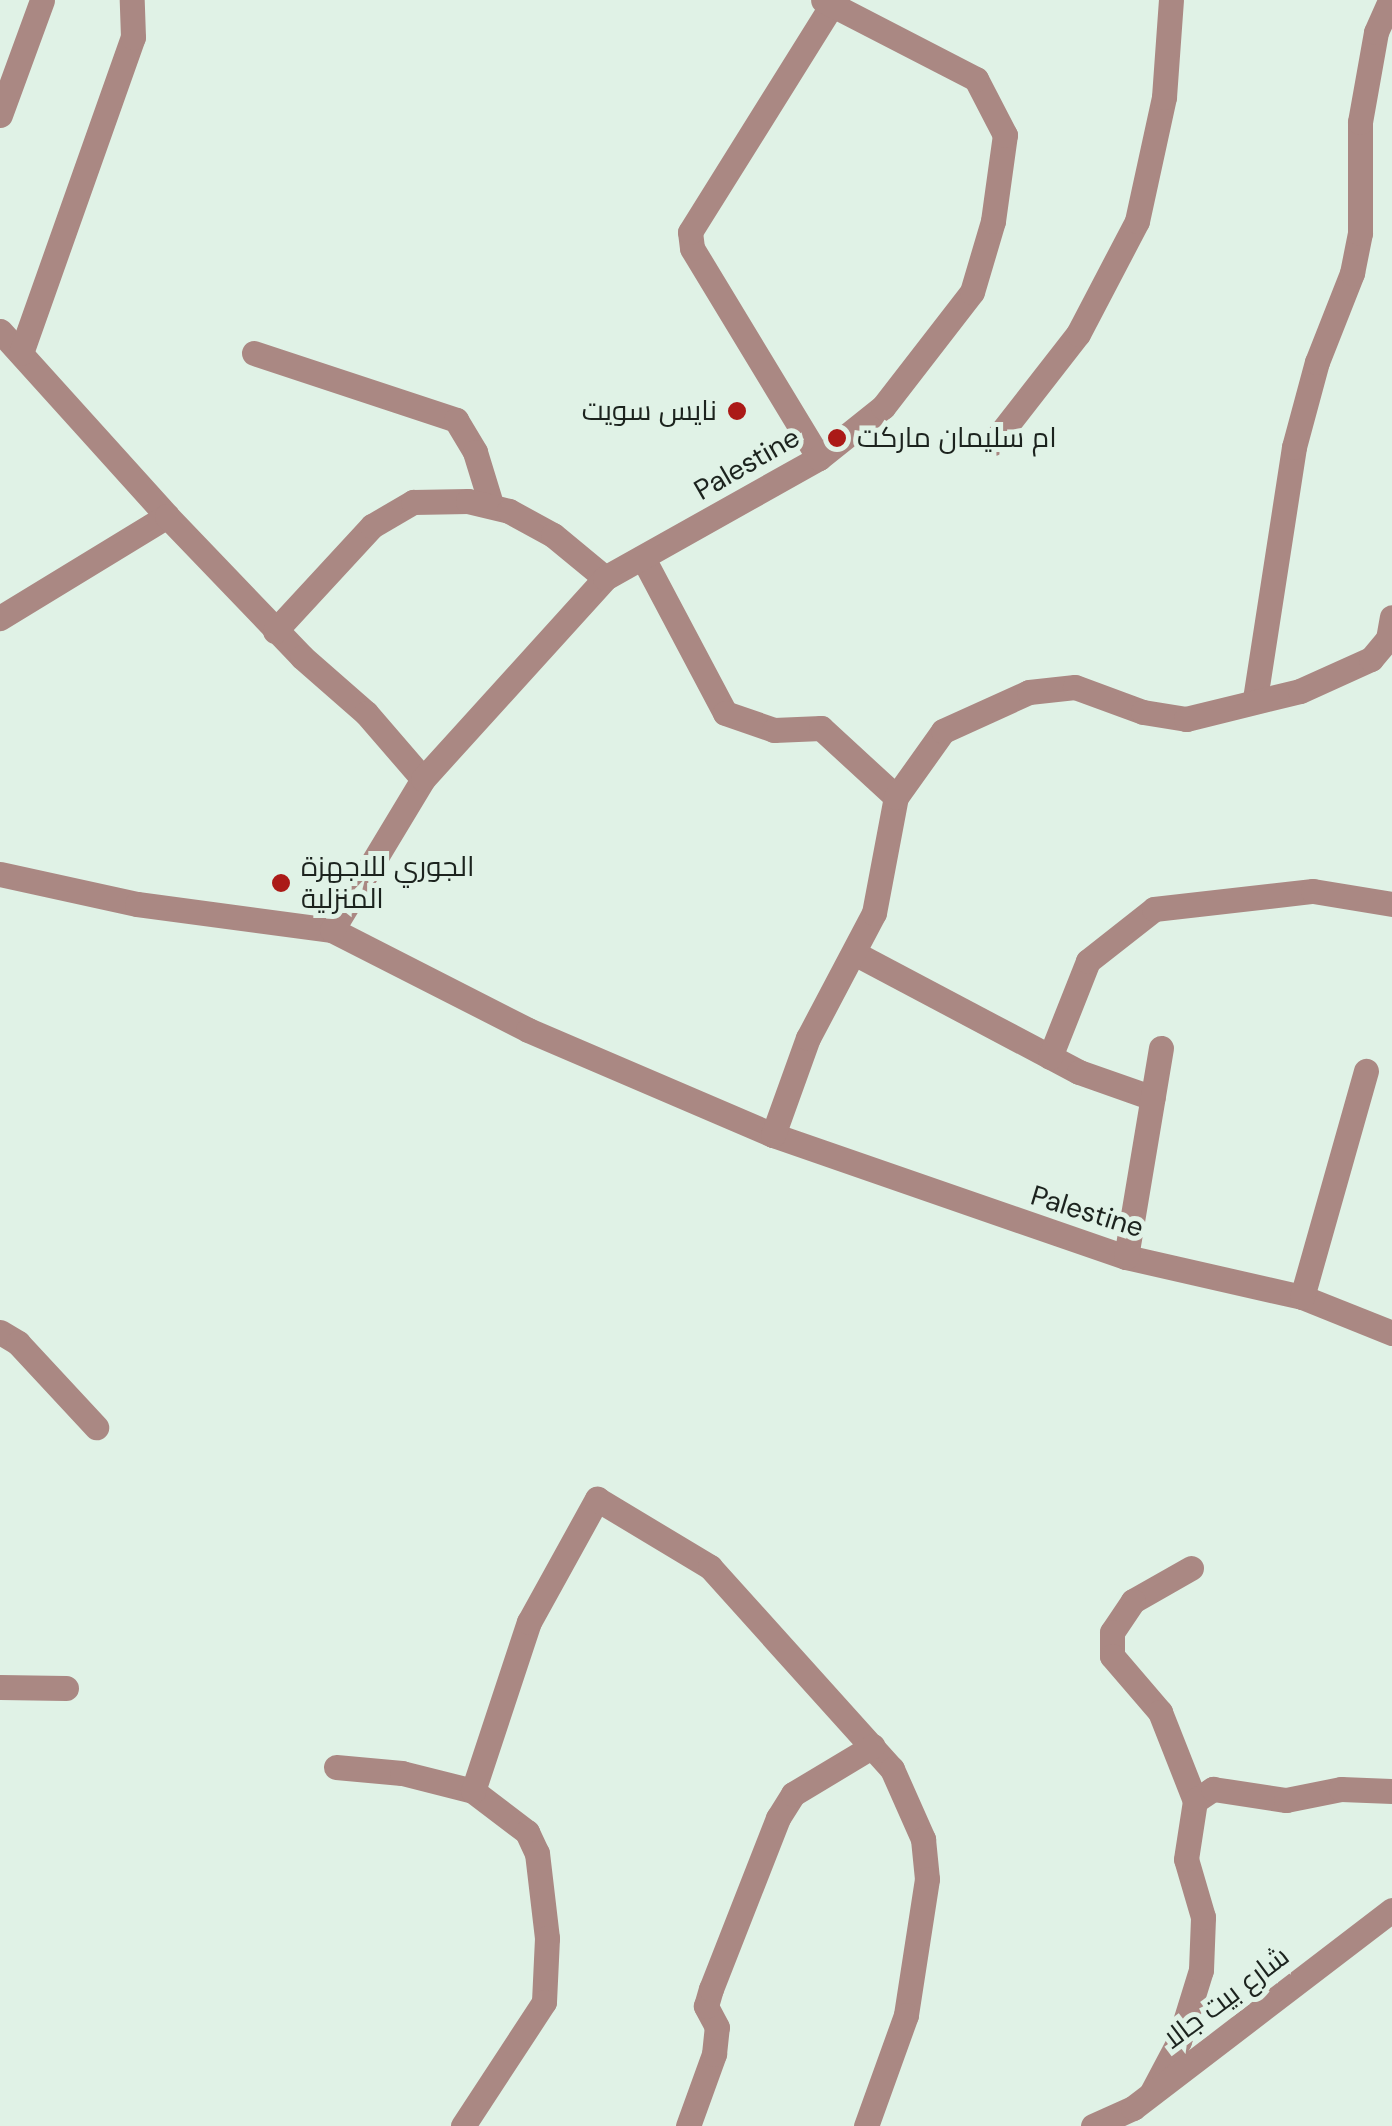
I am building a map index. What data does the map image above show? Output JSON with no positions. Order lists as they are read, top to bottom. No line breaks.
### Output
{"streets":{"street":["Palestine","شارع بيت جالا"]},"places":["نايس سويت","ام سليمان ماركت","الجوري للاجهزة المنزلية"]}
